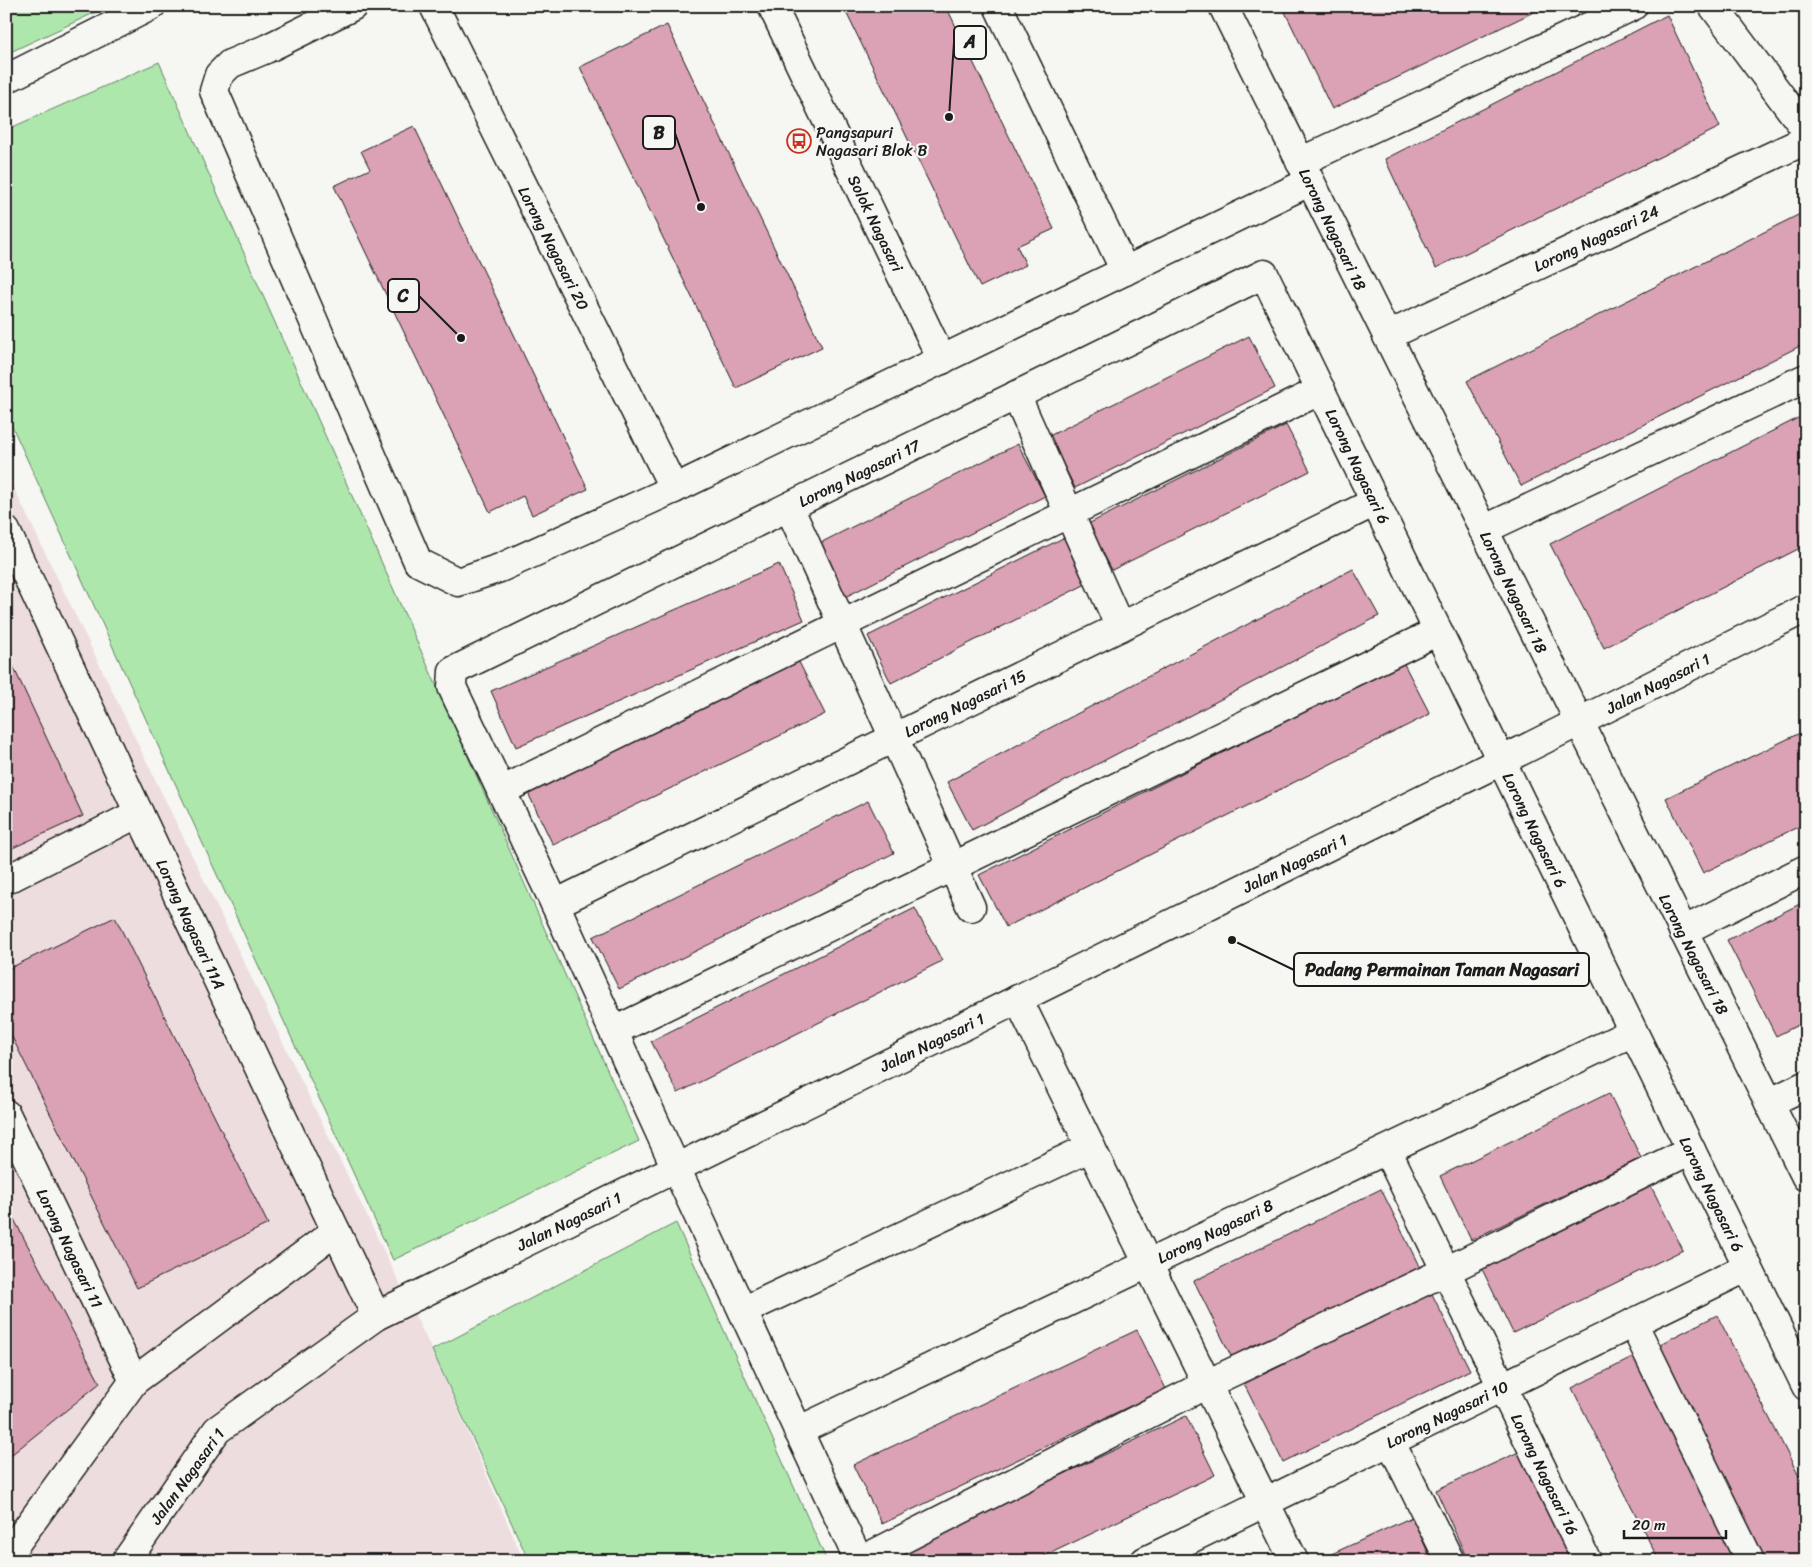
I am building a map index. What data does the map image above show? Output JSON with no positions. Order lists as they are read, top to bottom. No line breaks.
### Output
{"streets":{"street":["Solok Nagasari","Lorong Nagasari 18","Lorong Nagasari 24","Lorong Nagasari 20","Lorong Nagasari 6","Lorong Nagasari 17","Jalan Nagasari 1","Lorong Nagasari 15","Lorong Nagasari 11A","Lorong Nagasari 8","Lorong Nagasari 11","Lorong Nagasari 10","Lorong Nagasari 16"]},"crossings":[["Lorong Nagasari 18","Lorong Nagasari 24"],["Lorong Nagasari 18","Jalan Nagasari 1"],["Lorong Nagasari 6","Lorong Nagasari 17"],["Lorong Nagasari 6","Jalan Nagasari 1"],["Lorong Nagasari 6","Lorong Nagasari 15"],["Lorong Nagasari 6","Lorong Nagasari 8"],["Lorong Nagasari 6","Lorong Nagasari 10"],["Jalan Nagasari 1","Lorong Nagasari 11A"],["Lorong Nagasari 8","Lorong Nagasari 16"],["Lorong Nagasari 10","Lorong Nagasari 16"]],"places":{"other":["A","B","C","Padang Permainan Taman Nagasari"],"bus stop":["Pangsapuri Nagasari Blok B"]},"scale_bar":"20 m"}
